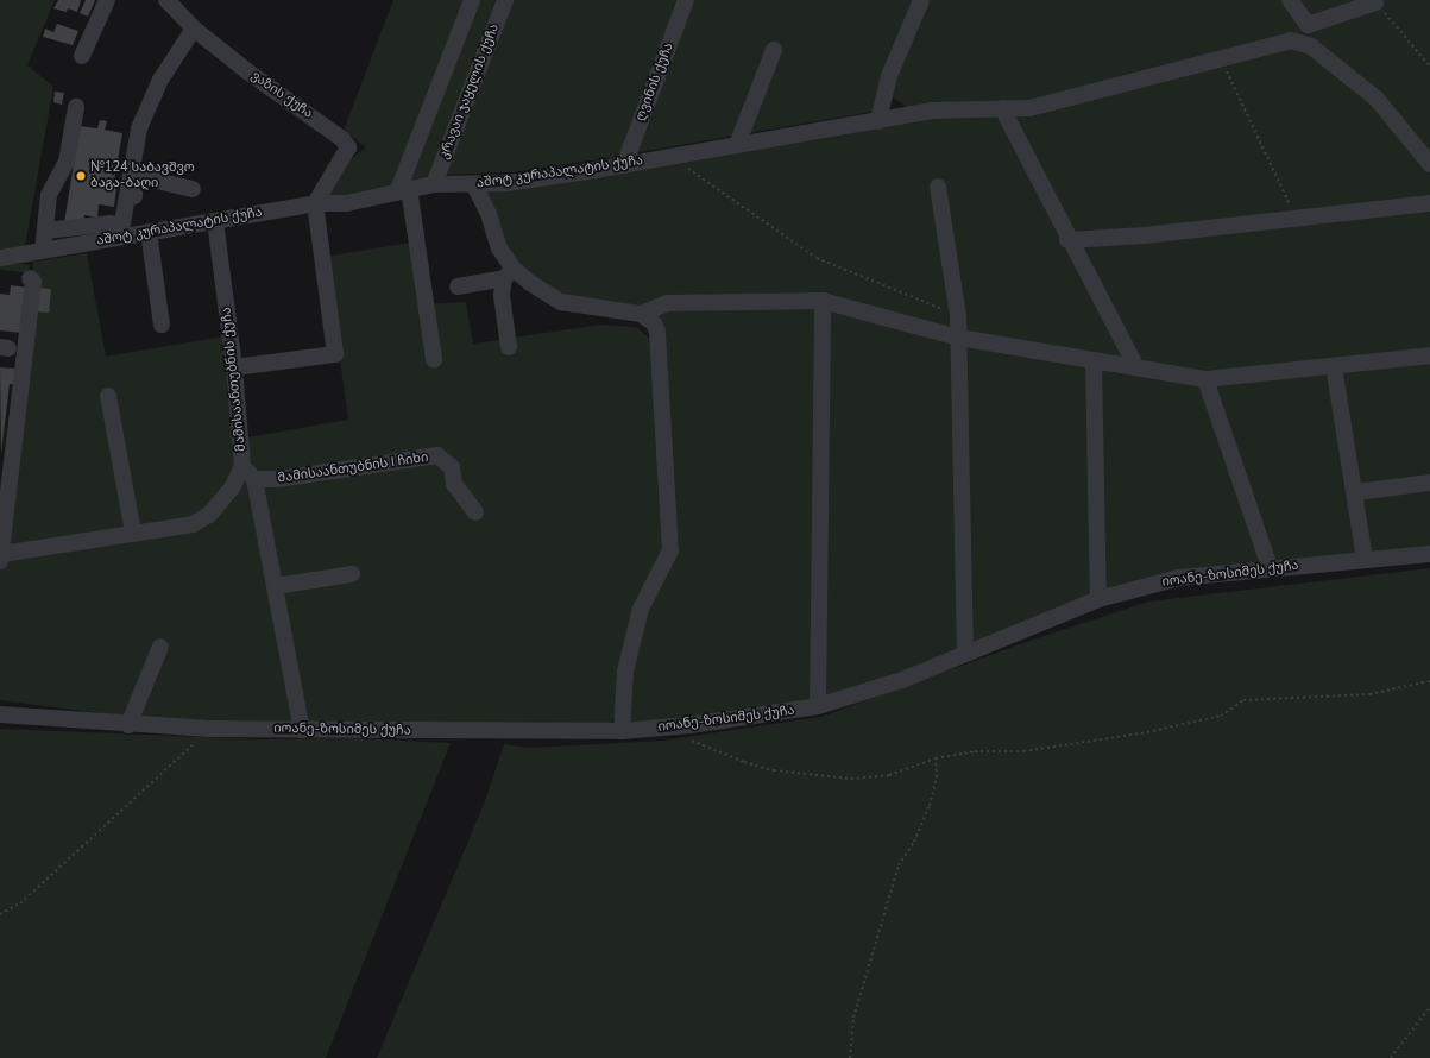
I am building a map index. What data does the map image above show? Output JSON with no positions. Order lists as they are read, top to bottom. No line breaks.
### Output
{"streets":{"street":["ღვინის ქუჩა","კრავაი ჯაყელის ქუჩა","ვაზის ქუჩა","აშოტ კურაპალატის ქუჩა","მამისაანთუბნის ქუჩა","მამისაანთუბნის I ჩიხი","იოანე-ზოსიმეს ქუჩა"]},"crossings":[["ღვინის ქუჩა","აშოტ კურაპალატის ქუჩა"],["კრავაი ჯაყელის ქუჩა","აშოტ კურაპალატის ქუჩა"],["ვაზის ქუჩა","აშოტ კურაპალატის ქუჩა"],["აშოტ კურაპალატის ქუჩა","მამისაანთუბნის ქუჩა"]],"places":["№124 საბავშვო ბაგა-ბაღი"]}
